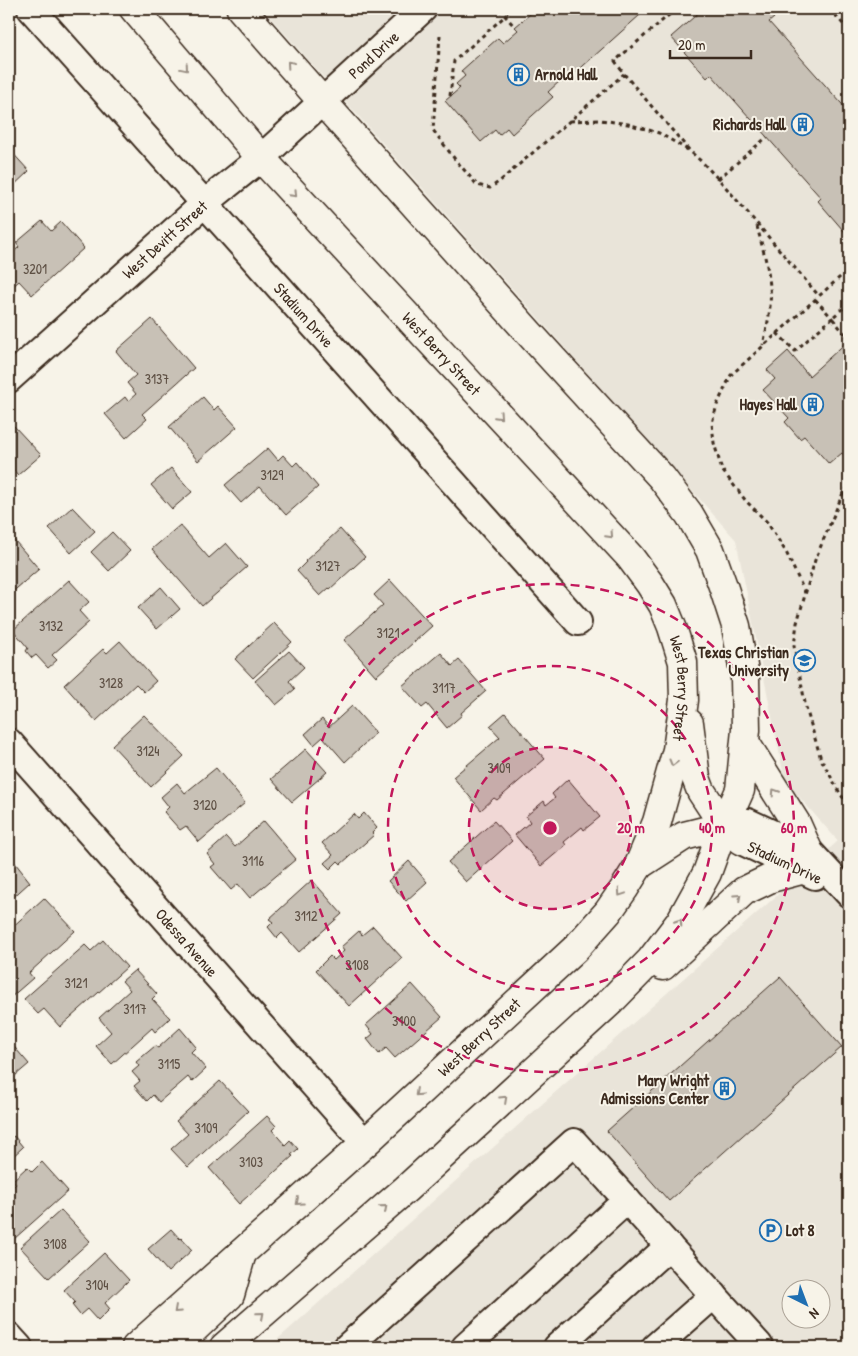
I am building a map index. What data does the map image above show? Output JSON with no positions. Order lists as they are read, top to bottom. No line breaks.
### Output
{"streets":{"main road":["West Berry Street"],"street":["Pond Drive","West Devitt Street","Stadium Drive","Odessa Avenue"]},"crossings":[["Pond Drive","West Devitt Street"],["West Devitt Street","Stadium Drive"],["West Devitt Street","West Berry Street"],["West Berry Street","Odessa Avenue"]],"places":{"building":["Arnold Hall","Richards Hall","Hayes Hall","Mary Wright Admissions Center"],"school or university":["Texas Christian University"],"parking":["Lot 8"]},"house_numbers":["3201","3137","3129","3127","3132","3121","3128","3117","3124","3109","3120","3116","3112","3108","3121","3117","3100","3115","3109","3103","3108","3104"],"scale_bar":"20 m","north":"bottom right","rings":["20 m","40 m","60 m"]}
